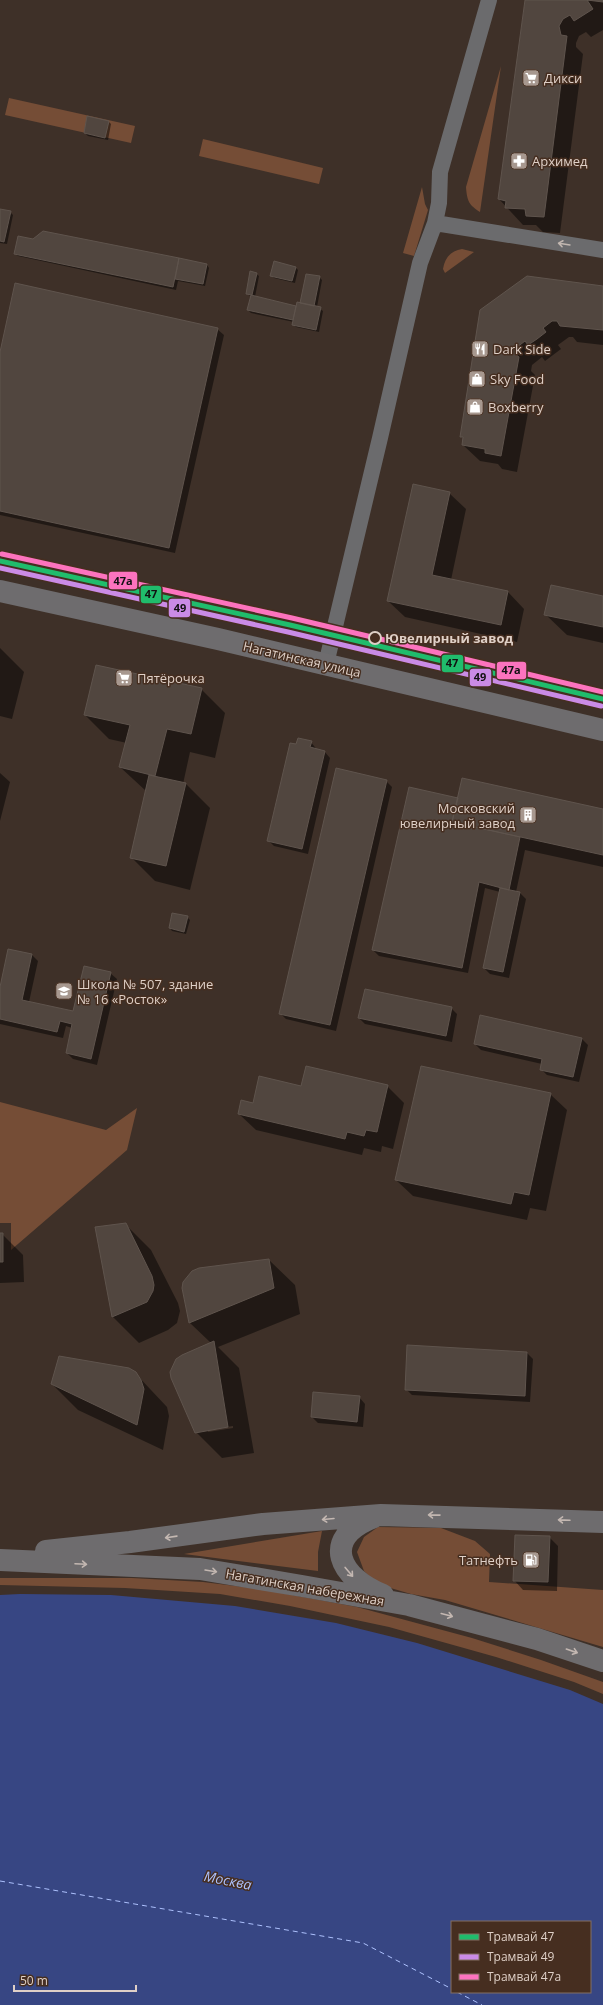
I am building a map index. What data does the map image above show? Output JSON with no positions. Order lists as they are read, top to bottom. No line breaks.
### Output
{"streets":{"main road":["Нагатинская улица","Нагатинская набережная"]},"water":["Москва"],"places":{"supermarket":["Дикси","Пятёрочка"],"pharmacy":["Архимед"],"restaurant":["Dark Side"],"shop":["Sky Food","Boxberry"],"other":["Ювелирный завод"],"building":["Московский ювелирный завод"],"school or university":["Школа № 507, здание № 16 «Росток»"],"fuel station":["Татнефть"]},"lines":["tram line 47а","tram line 47","tram line 49"],"legend":["Трамвай 47","Трамвай 49","Трамвай 47а"],"scale_bar":"50 m"}
